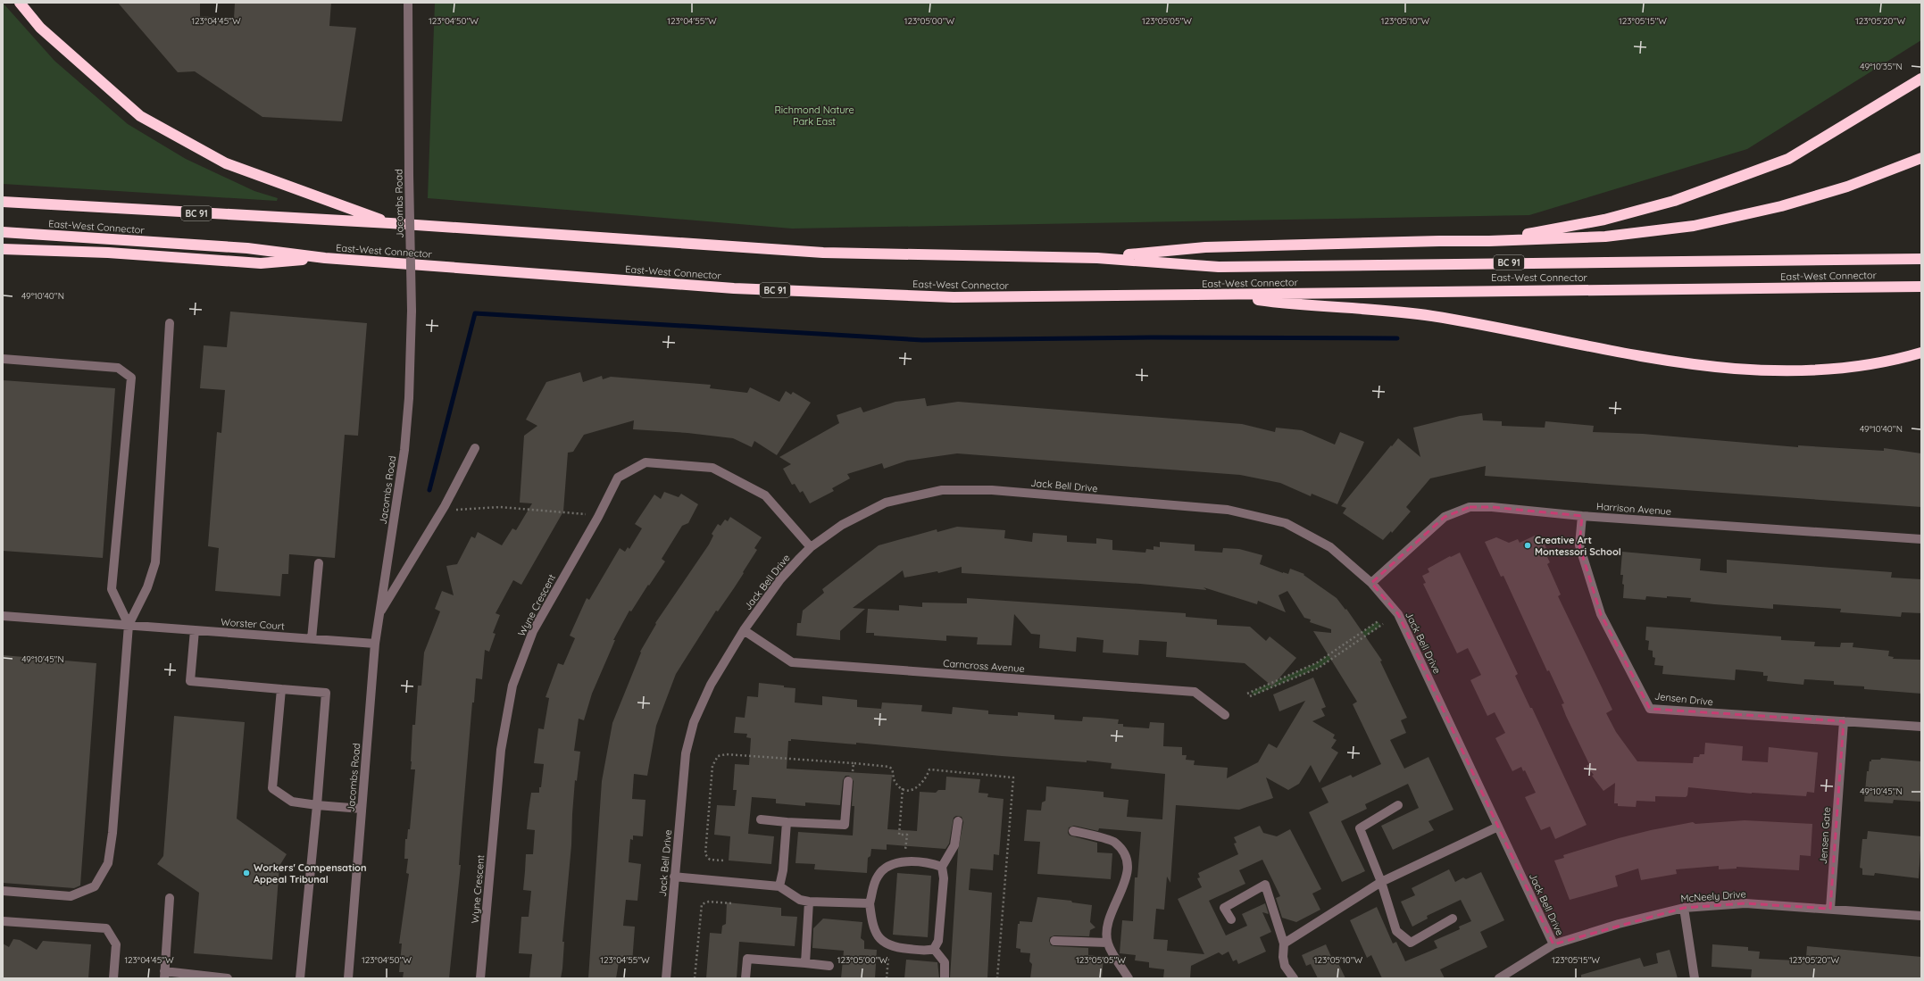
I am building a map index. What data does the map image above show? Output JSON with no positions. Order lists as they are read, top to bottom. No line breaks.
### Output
{"streets":{"highway":["BC 91","East-West Connector"],"street":["Jacombs Road","Jack Bell Drive","Harrison Avenue","Wyne Crescent","Worster Court","Carncross Avenue","Jensen Drive","Jensen Gate","McNeely Drive"]},"crossings":[["Jacombs Road","Worster Court"],["Jack Bell Drive","Harrison Avenue"],["Jack Bell Drive","Wyne Crescent"],["Jack Bell Drive","Carncross Avenue"],["Jack Bell Drive","McNeely Drive"],["Harrison Avenue","Jensen Drive"],["Jensen Drive","Jensen Gate"],["Jensen Gate","McNeely Drive"]],"parks":["Richmond Nature Park East"],"places":["Creative Art Montessori School","Workers' Compensation Appeal Tribunal"],"coordinates":["123°04'45\"W","123°04'50\"W","123°04'55\"W","123°05'00\"W","123°05'05\"W","123°05'10\"W","123°05'15\"W","123°05'20\"W","49°10'35\"N","49°10'40\"N","49°10'45\"N"]}
